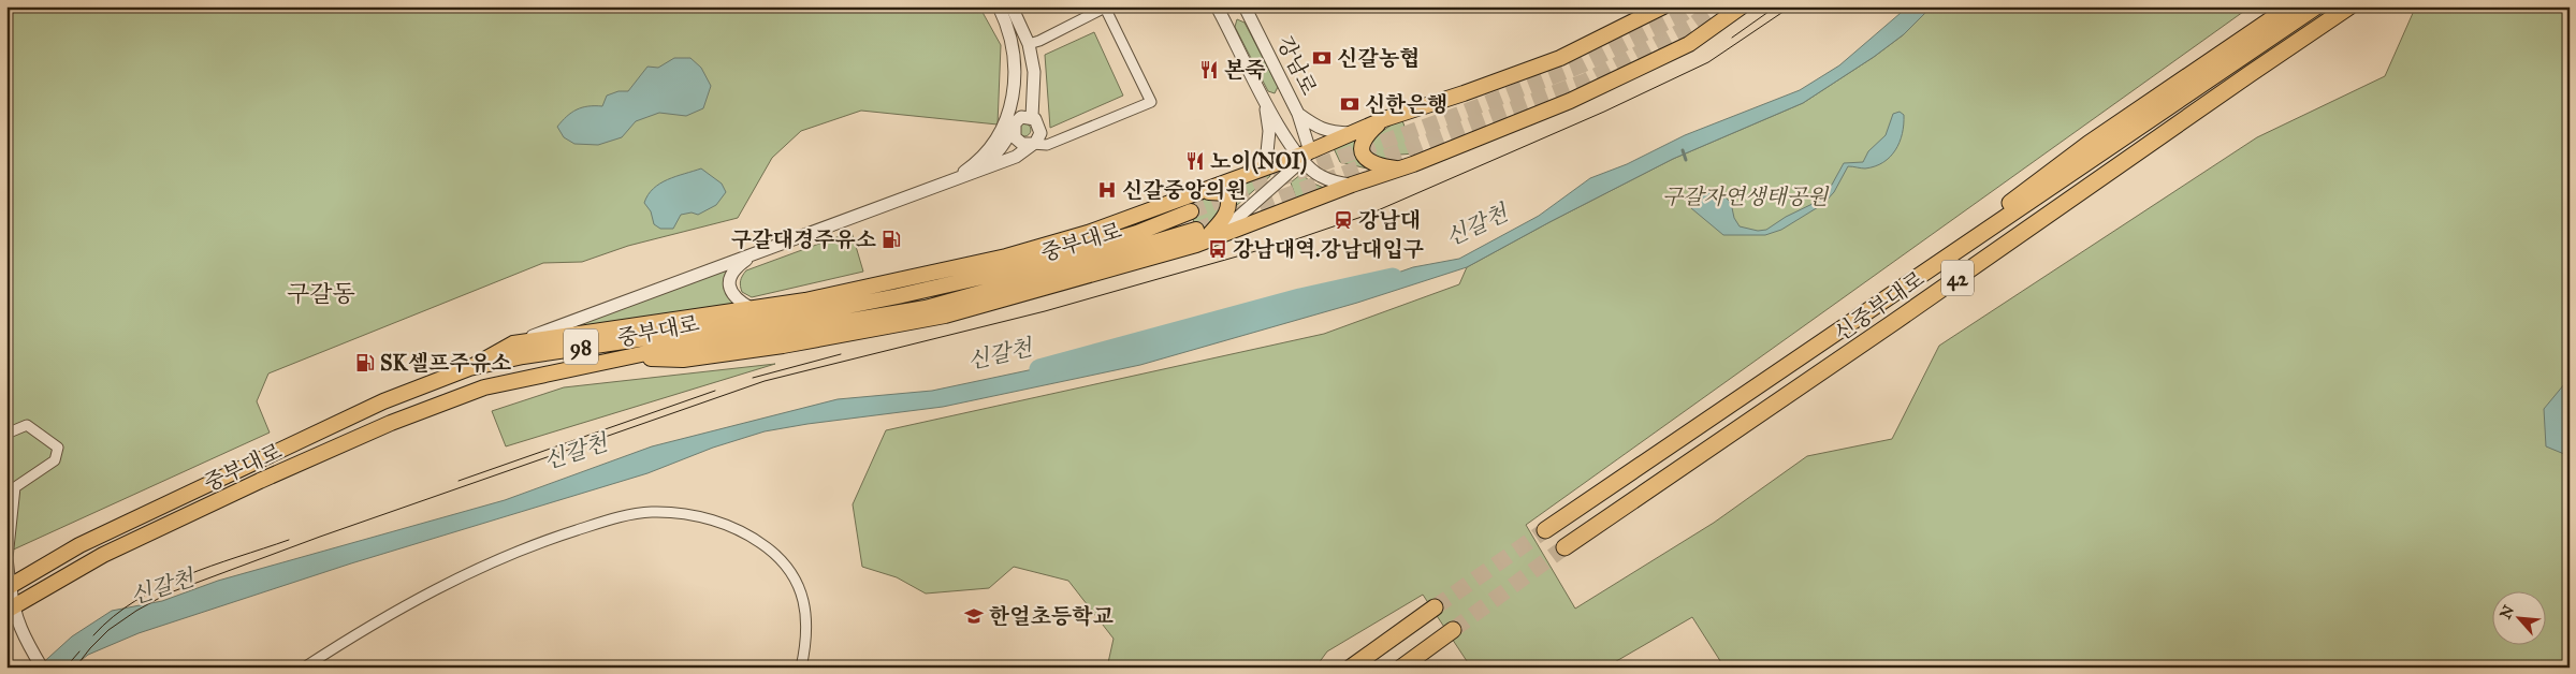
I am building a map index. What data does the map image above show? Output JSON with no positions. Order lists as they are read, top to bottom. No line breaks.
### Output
{"streets":{"highway":["42","신중부대로"],"main road":["중부대로","98"],"street":["강남로"]},"districts":["구갈동"],"water":["신갈천"],"parks":["구갈자연생태공원"],"places":{"bank":["신갈농협","신한은행"],"restaurant":["본죽","노이(NOI)"],"hospital":["신갈중앙의원"],"station":["강남대"],"fuel station":["구갈대경주유소","SK셀프주유소"],"bus stop":["강남대역.강남대입구"],"school or university":["한얼초등학교"]},"north":"top left"}
